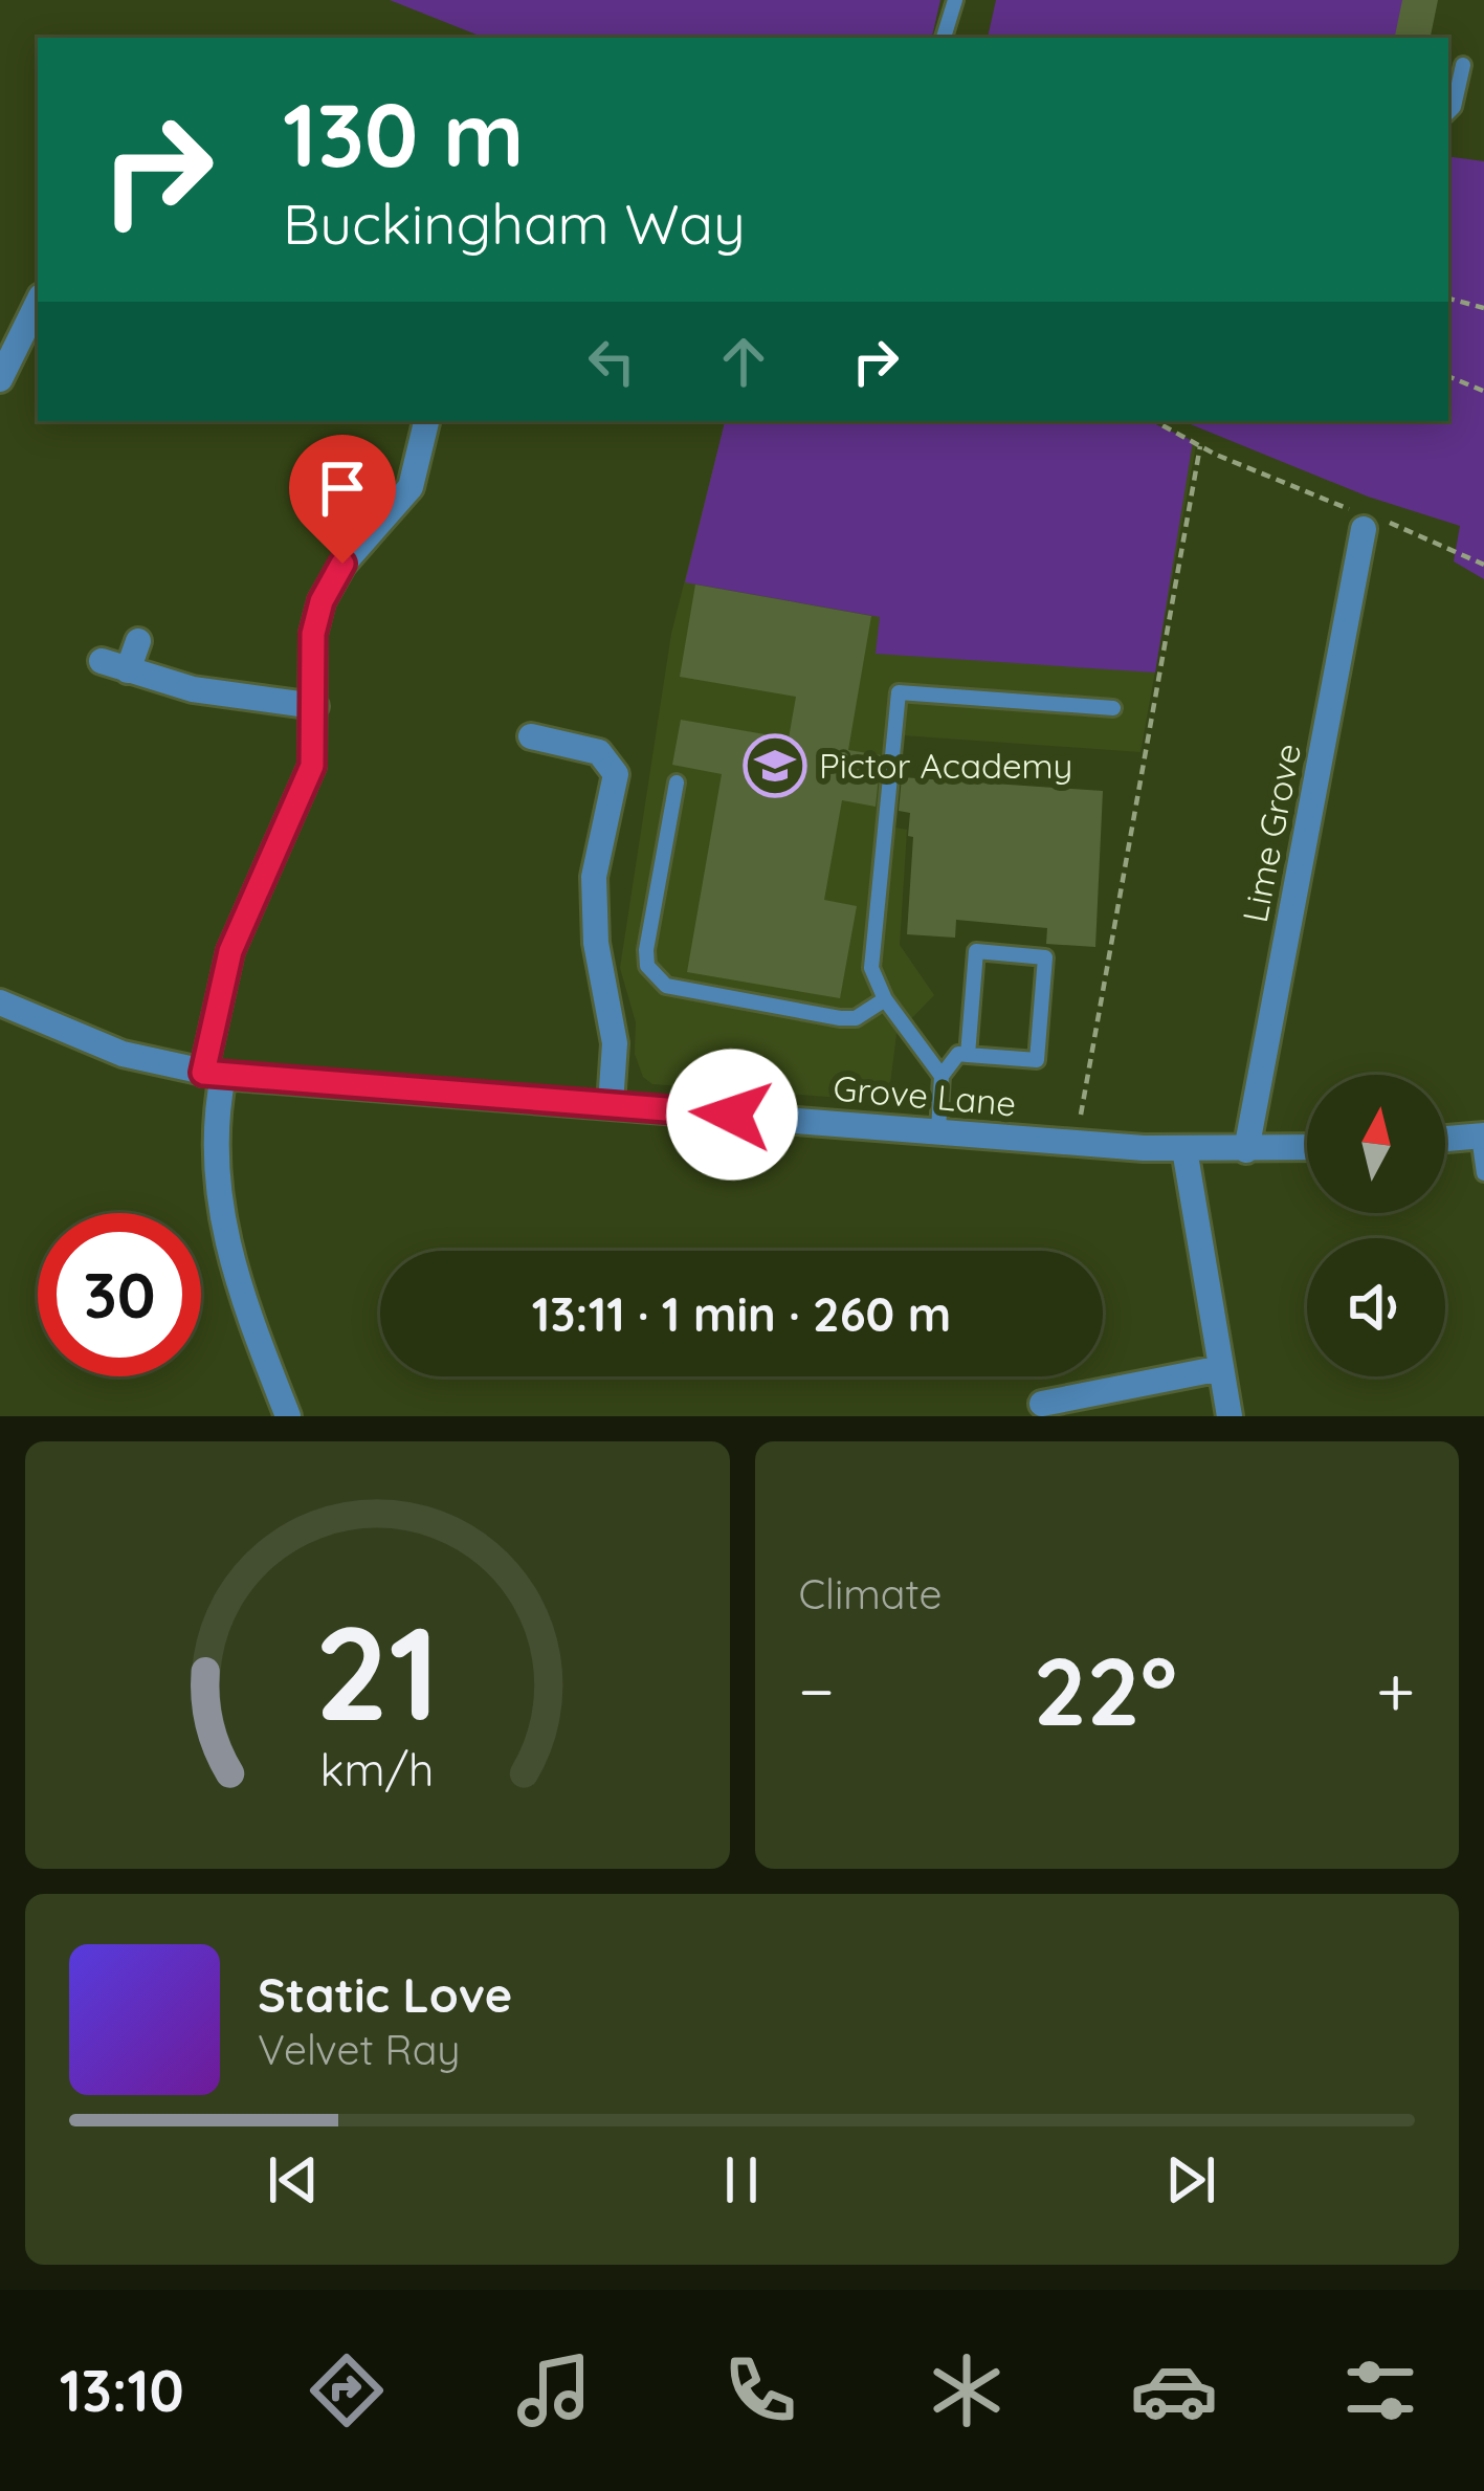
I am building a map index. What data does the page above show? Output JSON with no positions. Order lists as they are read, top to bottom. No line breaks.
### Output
{"streets":{"street":["Lime Grove","Grove Lane"]},"crossings":[["Lime Grove","Grove Lane"]],"places":{"school or university":["Pictor Academy"]},"north":"top","page":{"turn":["130 m","Buckingham Way"],"limit":"30","trip":"13:11 · 1 min · 260 m","tile":"Climate","heat":["−","22°","+"],"song":["Static Love","Velvet Ray"],"tabs":"13:10","gauge":["21","km/h"]}}
